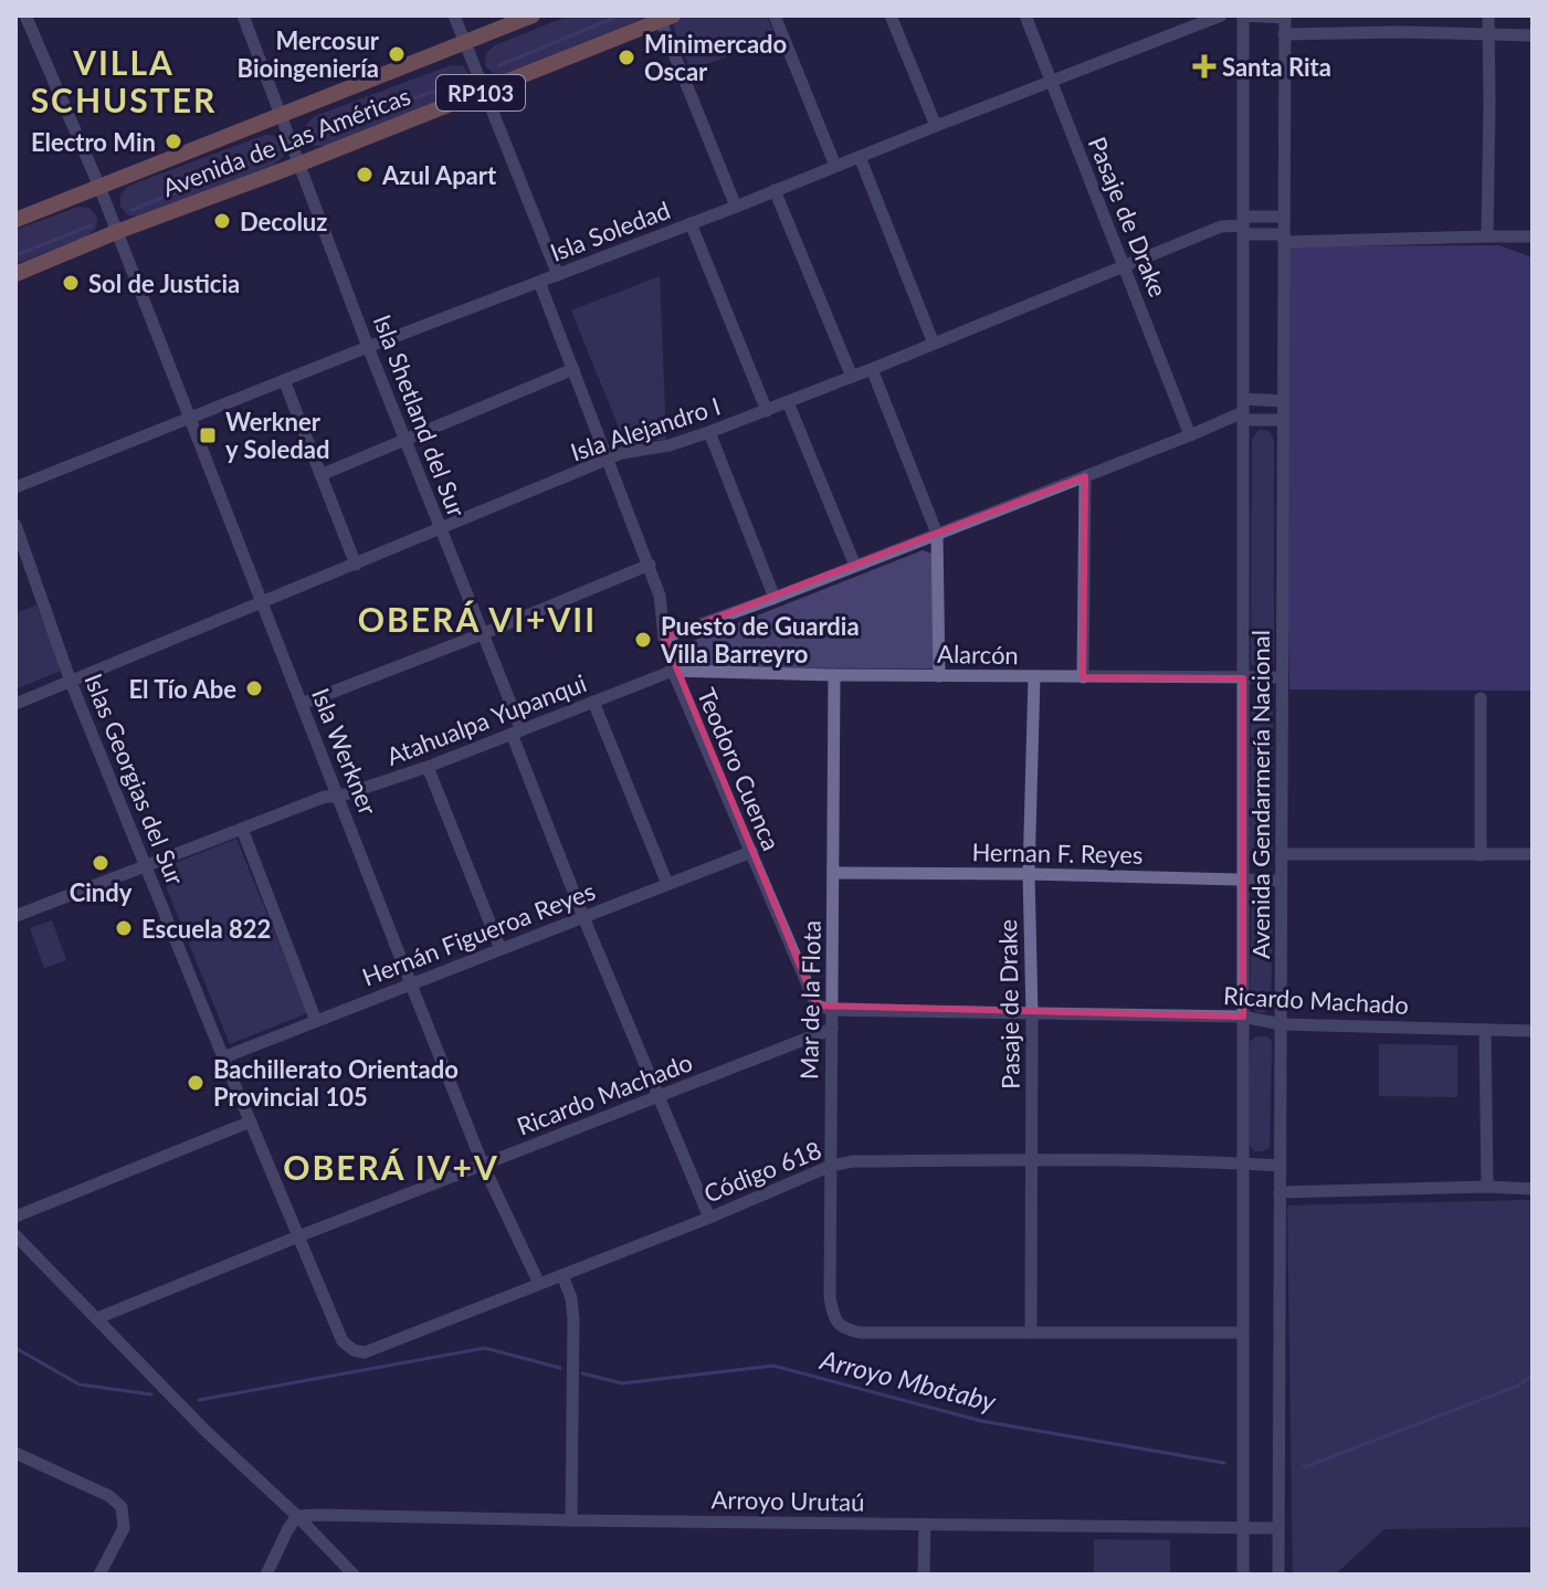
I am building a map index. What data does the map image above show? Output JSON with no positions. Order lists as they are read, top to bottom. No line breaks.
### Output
{"streets":{"main road":["RP103","Avenida de Las Américas"],"street":["Pasaje de Drake","Isla Soledad","Isla Shetland del Sur","Isla Alejandro I","Alarcón","Atahualpa Yupanqui","Isla Werkner","Teodoro Cuenca","Islas Georgias del Sur","Avenida Gendarmería Nacional","Hernan F. Reyes","Hernán Figueroa Reyes","Mar de la Flota","Ricardo Machado","Código 618","Arroyo Urutaú"]},"crossings":[["Avenida de Las Américas","Isla Shetland del Sur"],["Avenida de Las Américas","Isla Werkner"],["Pasaje de Drake","Isla Soledad"],["Pasaje de Drake","Isla Alejandro I"],["Pasaje de Drake","Alarcón"],["Pasaje de Drake","Hernan F. Reyes"],["Pasaje de Drake","Mar de la Flota"],["Pasaje de Drake","Ricardo Machado"],["Pasaje de Drake","Código 618"],["Isla Soledad","Isla Shetland del Sur"],["Isla Soledad","Isla Werkner"],["Isla Soledad","Teodoro Cuenca"],["Isla Shetland del Sur","Isla Alejandro I"],["Isla Shetland del Sur","Atahualpa Yupanqui"],["Isla Shetland del Sur","Hernán Figueroa Reyes"],["Isla Shetland del Sur","Ricardo Machado"],["Isla Shetland del Sur","Código 618"],["Isla Alejandro I","Isla Werkner"],["Isla Alejandro I","Teodoro Cuenca"],["Isla Alejandro I","Islas Georgias del Sur"],["Isla Alejandro I","Avenida Gendarmería Nacional"],["Alarcón","Atahualpa Yupanqui"],["Alarcón","Teodoro Cuenca"],["Alarcón","Avenida Gendarmería Nacional"],["Alarcón","Mar de la Flota"],["Atahualpa Yupanqui","Isla Werkner"],["Atahualpa Yupanqui","Teodoro Cuenca"],["Atahualpa Yupanqui","Islas Georgias del Sur"],["Isla Werkner","Hernán Figueroa Reyes"],["Isla Werkner","Ricardo Machado"],["Isla Werkner","Código 618"],["Teodoro Cuenca","Hernán Figueroa Reyes"],["Teodoro Cuenca","Mar de la Flota"],["Teodoro Cuenca","Ricardo Machado"],["Islas Georgias del Sur","Hernán Figueroa Reyes"],["Islas Georgias del Sur","Ricardo Machado"],["Islas Georgias del Sur","Código 618"],["Avenida Gendarmería Nacional","Hernan F. Reyes"],["Avenida Gendarmería Nacional","Ricardo Machado"],["Avenida Gendarmería Nacional","Código 618"],["Avenida Gendarmería Nacional","Arroyo Urutaú"],["Hernan F. Reyes","Mar de la Flota"],["Mar de la Flota","Ricardo Machado"],["Mar de la Flota","Código 618"]],"districts":["VILLA SCHUSTER","OBERÁ VI+VII","OBERÁ IV+V"],"water":["Arroyo Mbotaby"],"places":{"other":["Mercosur Bioingeniería","Minimercado Oscar","Electro Min","Azul Apart","Decoluz","Sol de Justicia","Puesto de Guardia Villa Barreyro","El Tío Abe","Cindy","Escuela 822","Bachillerato Orientado Provincial 105"],"health":["Santa Rita"],"transit":["Werkner y Soledad"]}}
